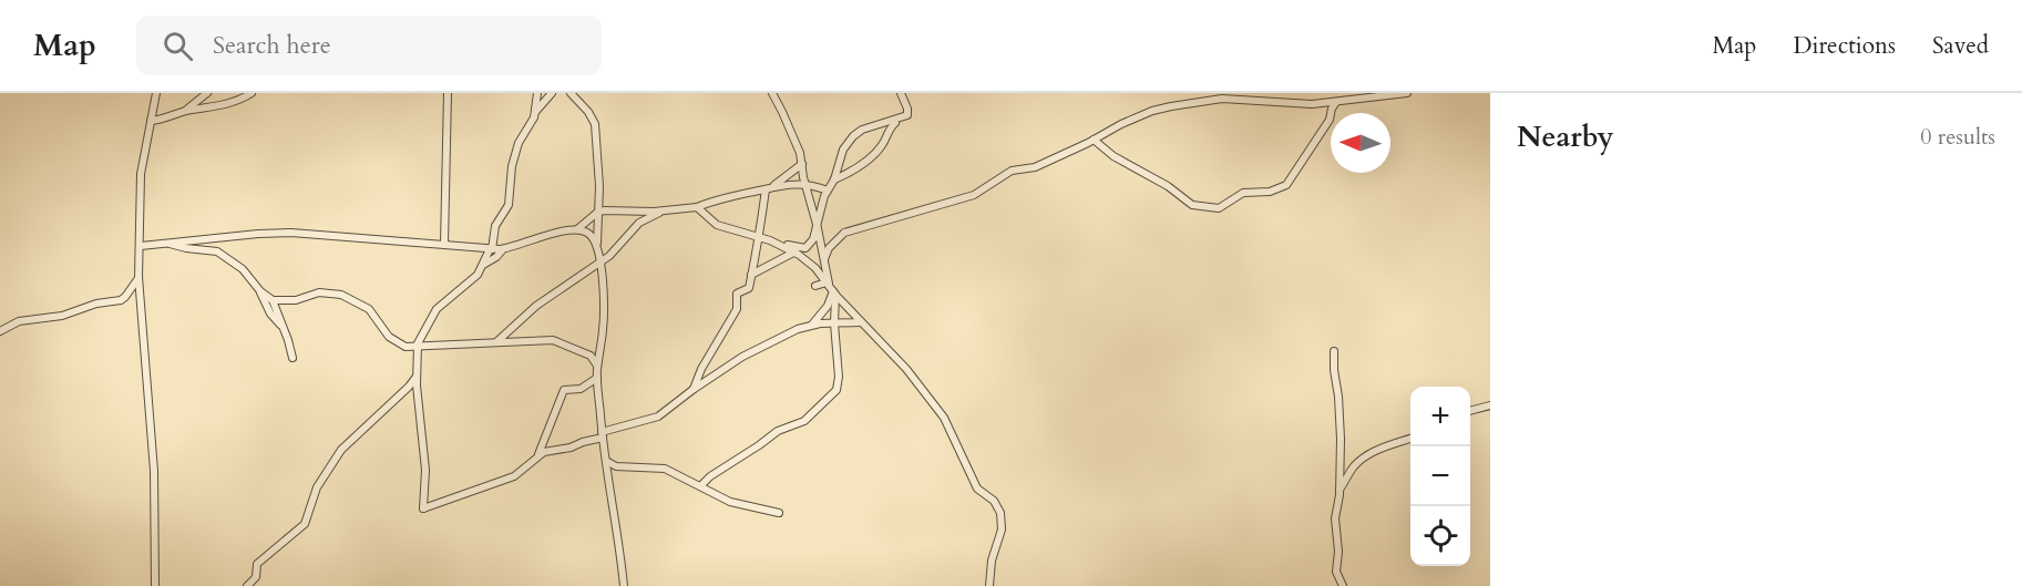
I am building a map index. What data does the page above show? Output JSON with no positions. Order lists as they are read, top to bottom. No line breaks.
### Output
{"north":"left","page":{"header":"Map","search":"Search here","nav":["Map","Directions","Saved"],"heading":["Nearby","0 results"],"map_buttons":["+","−"]}}
